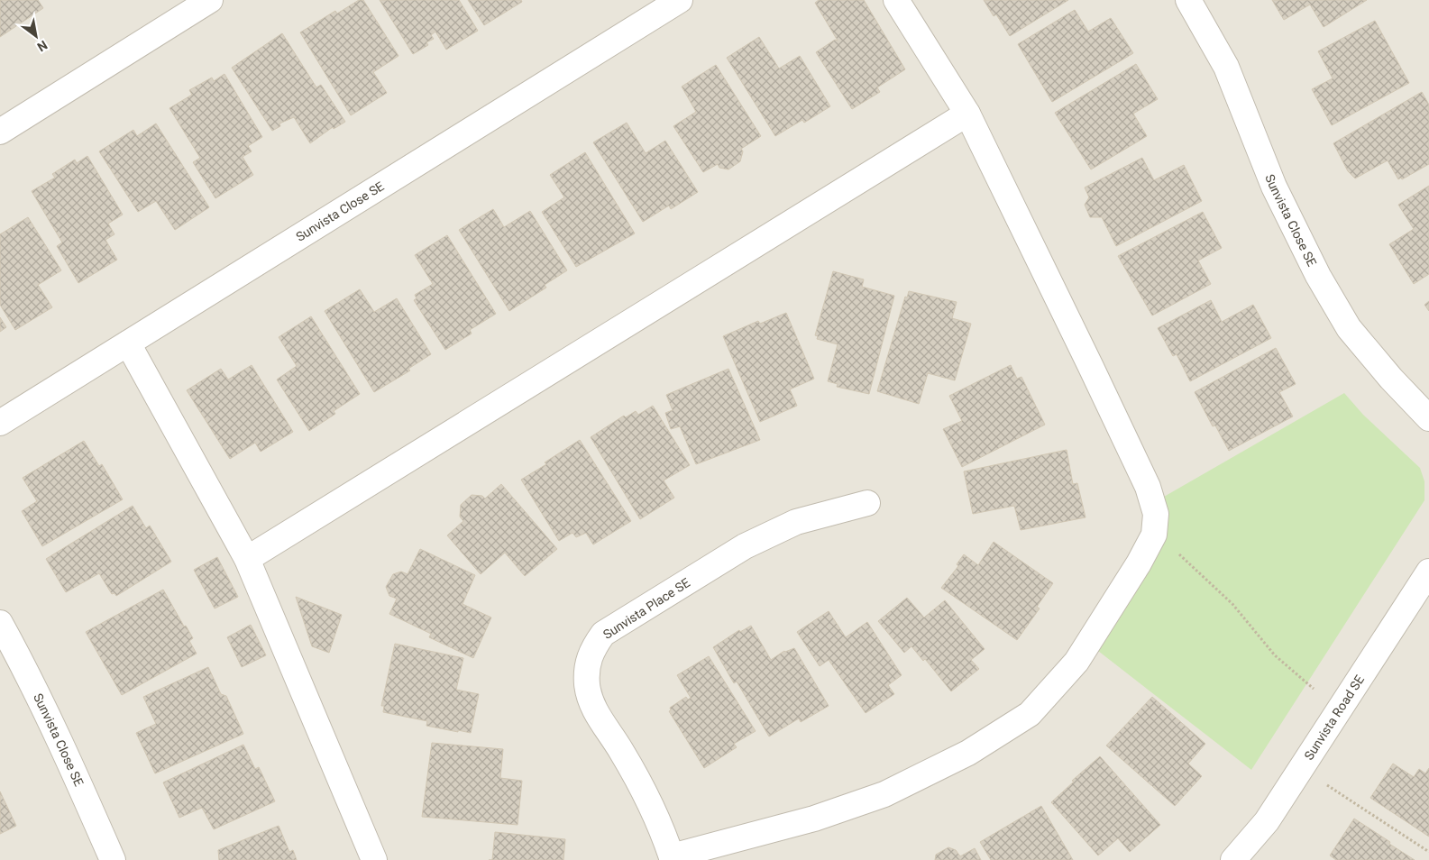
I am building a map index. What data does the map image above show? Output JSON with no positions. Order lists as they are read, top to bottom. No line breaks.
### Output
{"streets":{"street":["Sunvista Close SE","Sunvista Place SE","Sunvista Road SE"]},"north":"bottom right"}
